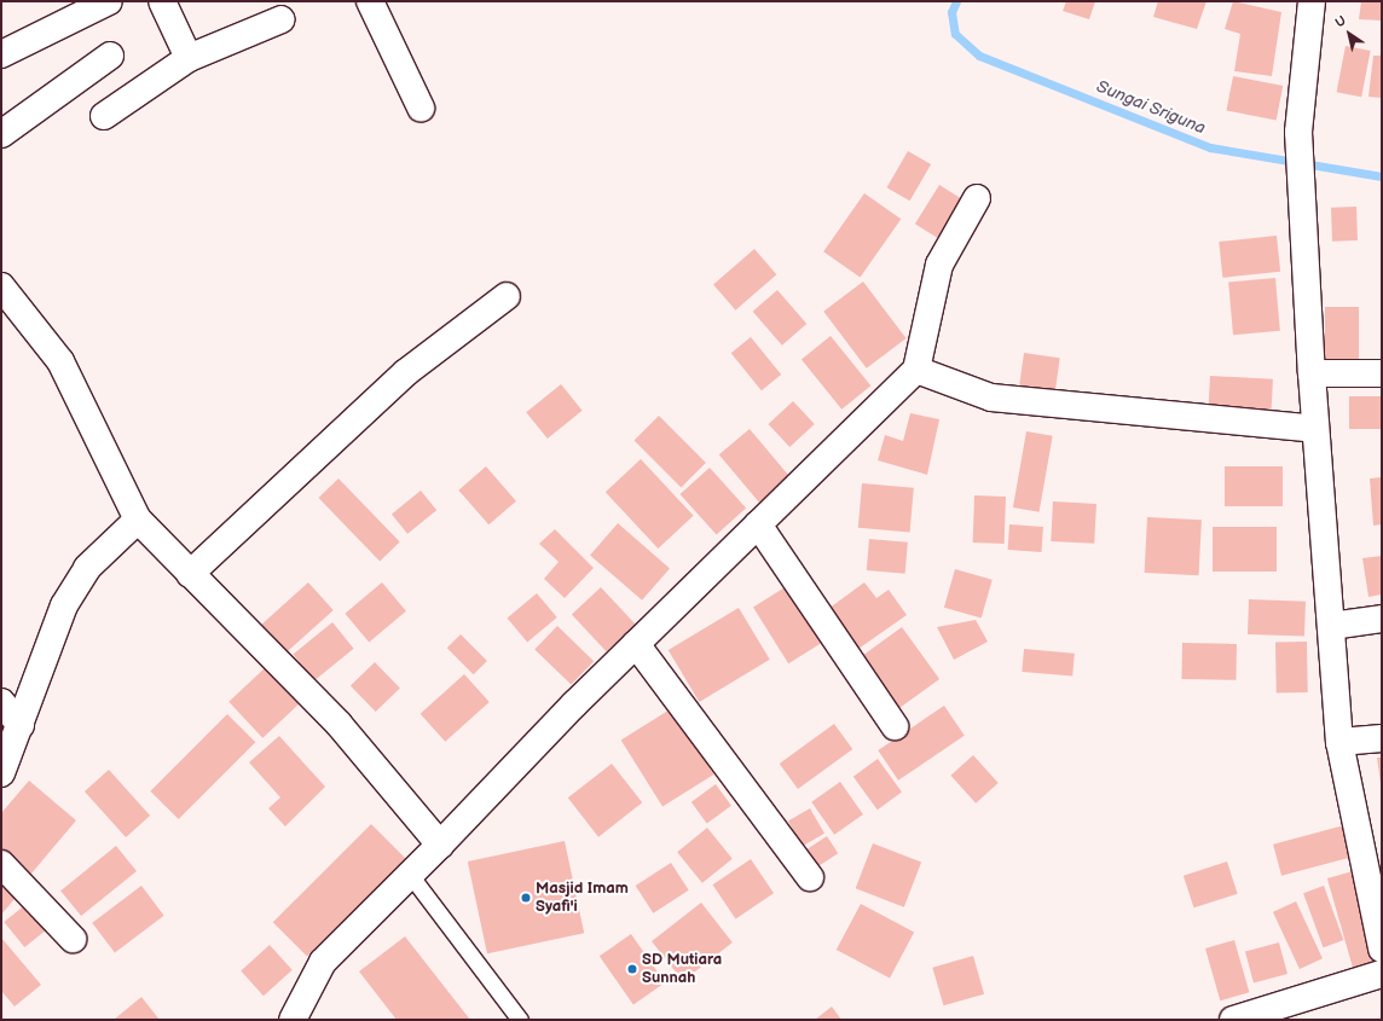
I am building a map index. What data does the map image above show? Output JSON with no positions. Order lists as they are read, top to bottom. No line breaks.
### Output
{"water":["Sungai Sriguna"],"places":["Masjid Imam Syafi'i","SD Mutiara Sunnah"],"north":"top left"}
